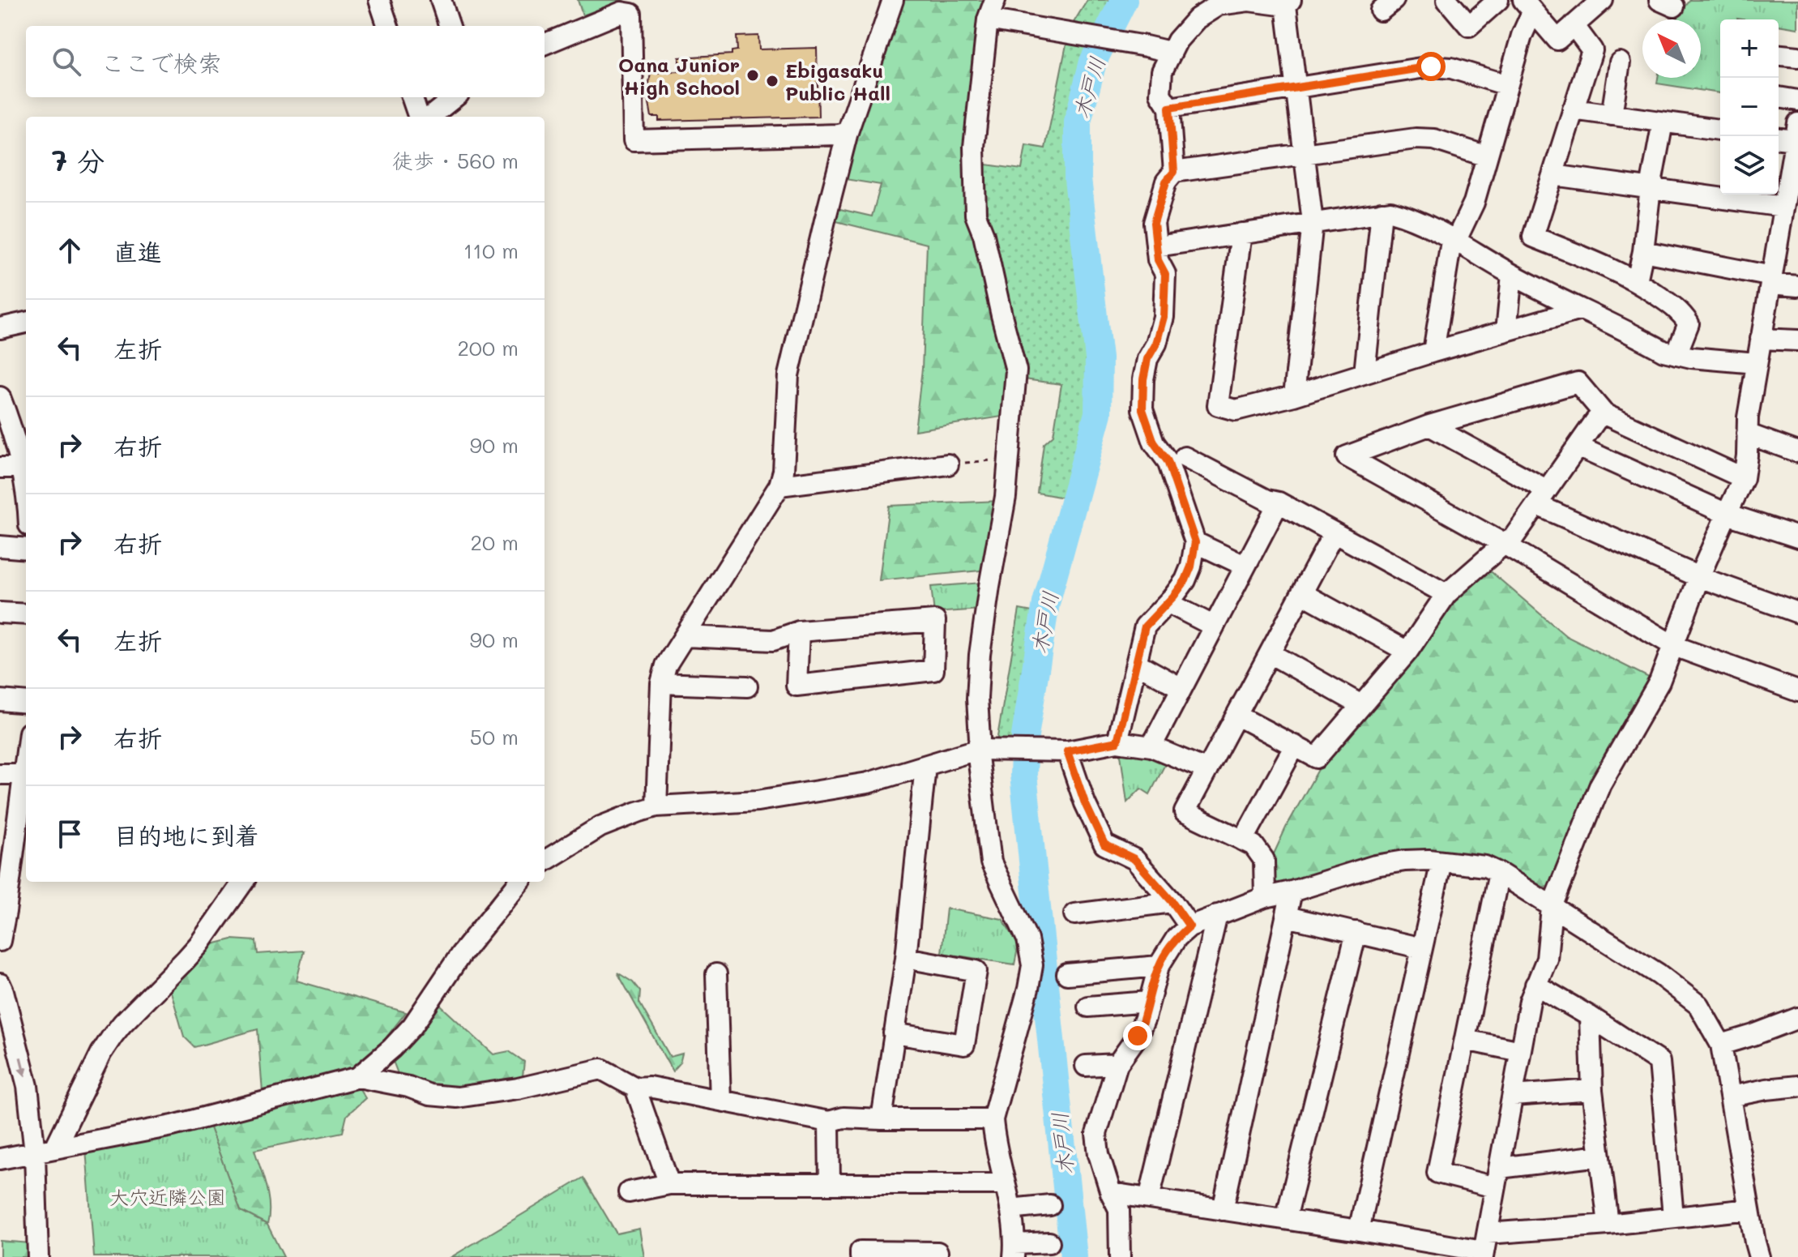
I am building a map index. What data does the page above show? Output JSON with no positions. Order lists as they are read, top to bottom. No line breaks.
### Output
{"water":["木戸川"],"parks":["大穴近隣公園"],"places":["Oana Junior High School","Ebigasaku Public Hall"],"north":"top left","page":{"map_buttons":["+","−"],"search":"ここで検索","heading":["7 分","徒歩 · 560 m"],"list":[["直進","110 m"],["左折","200 m"],["右折","90 m"],["右折","20 m"],["左折","90 m"],["右折","50 m"],"目的地に到着"]}}
